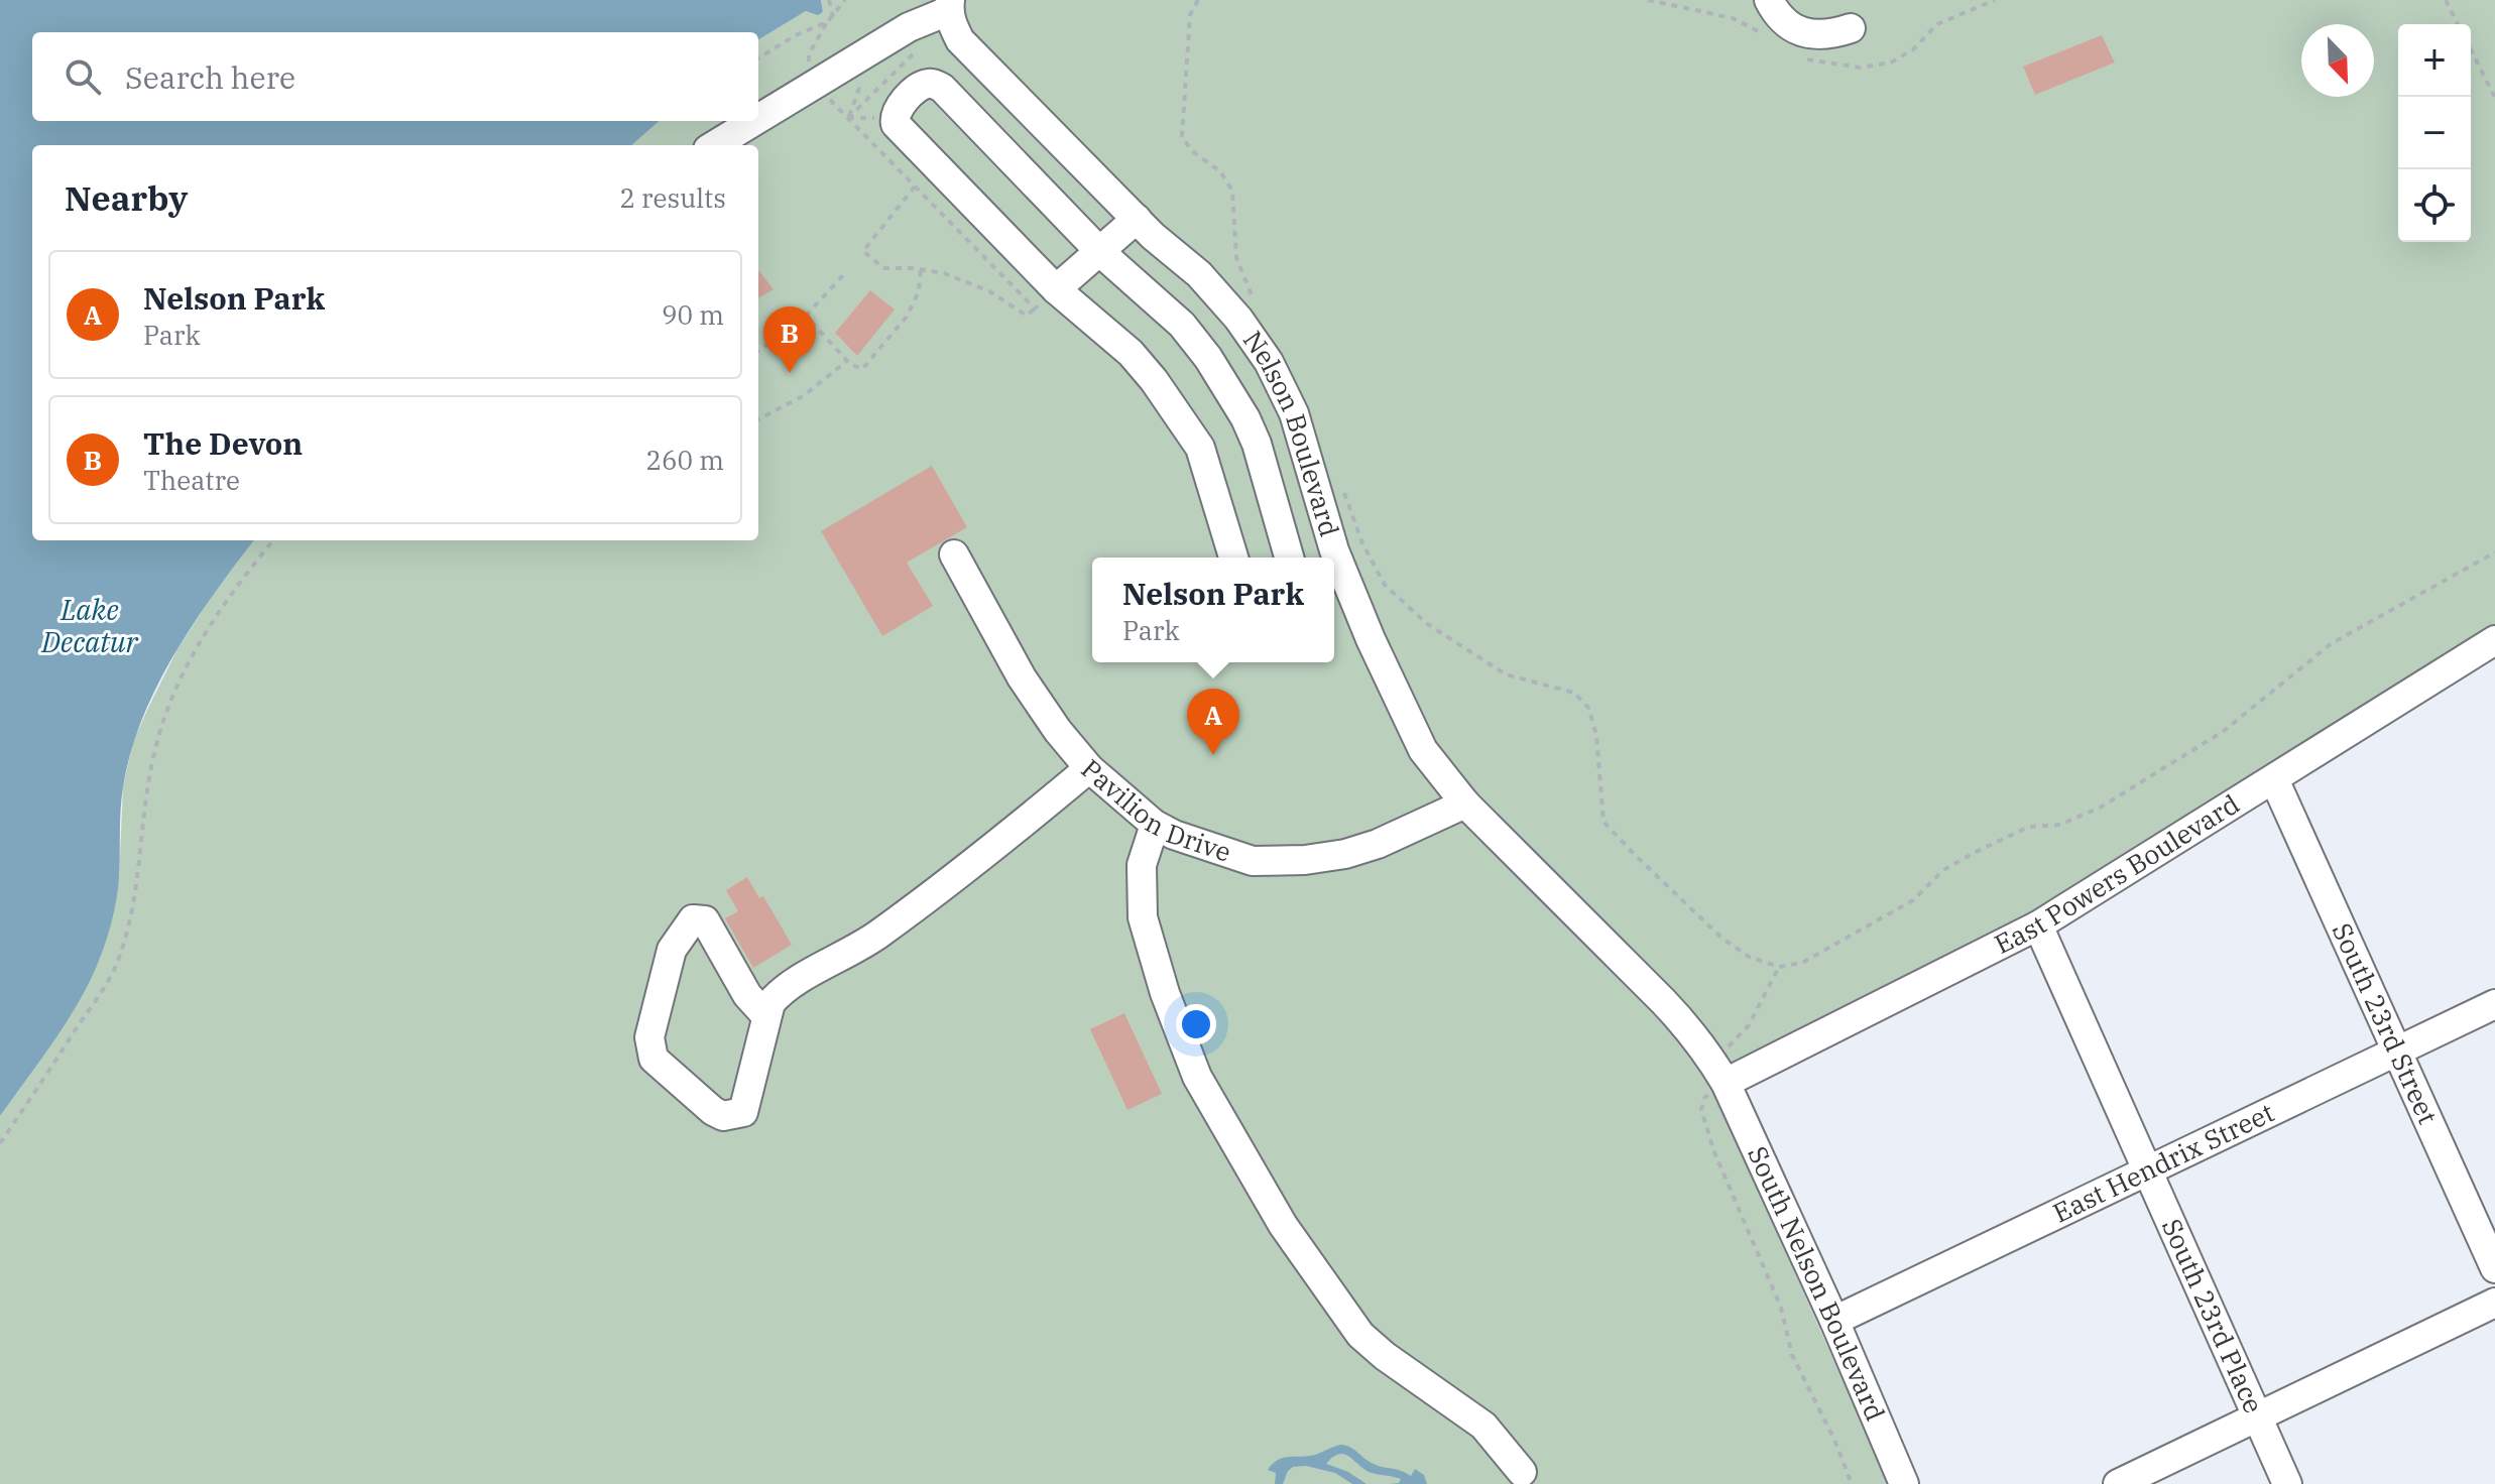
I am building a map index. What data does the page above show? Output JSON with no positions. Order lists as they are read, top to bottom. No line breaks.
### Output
{"streets":{"street":["Nelson Boulevard","Pavilion Drive","East Powers Boulevard","South 23rd Street","East Hendrix Street","South Nelson Boulevard","South 23rd Place"]},"crossings":[["Nelson Boulevard","Pavilion Drive"],["Nelson Boulevard","East Powers Boulevard"],["Nelson Boulevard","South Nelson Boulevard"],["East Powers Boulevard","South 23rd Street"],["East Powers Boulevard","South Nelson Boulevard"],["East Powers Boulevard","South 23rd Place"],["South 23rd Street","East Hendrix Street"],["East Hendrix Street","South Nelson Boulevard"],["East Hendrix Street","South 23rd Place"]],"water":["Lake Decatur"],"north":"bottom right","page":{"map_buttons":["+","−"],"search":"Search here","heading":["Nearby","2 results"],"list":[{"mark":"A","name":"Nelson Park","note":"Park","value":"90 m"},{"mark":"B","name":"The Devon","note":"Theatre","value":"260 m"}],"pins":["B","A"],"popup":["Nelson Park","Park"]}}
